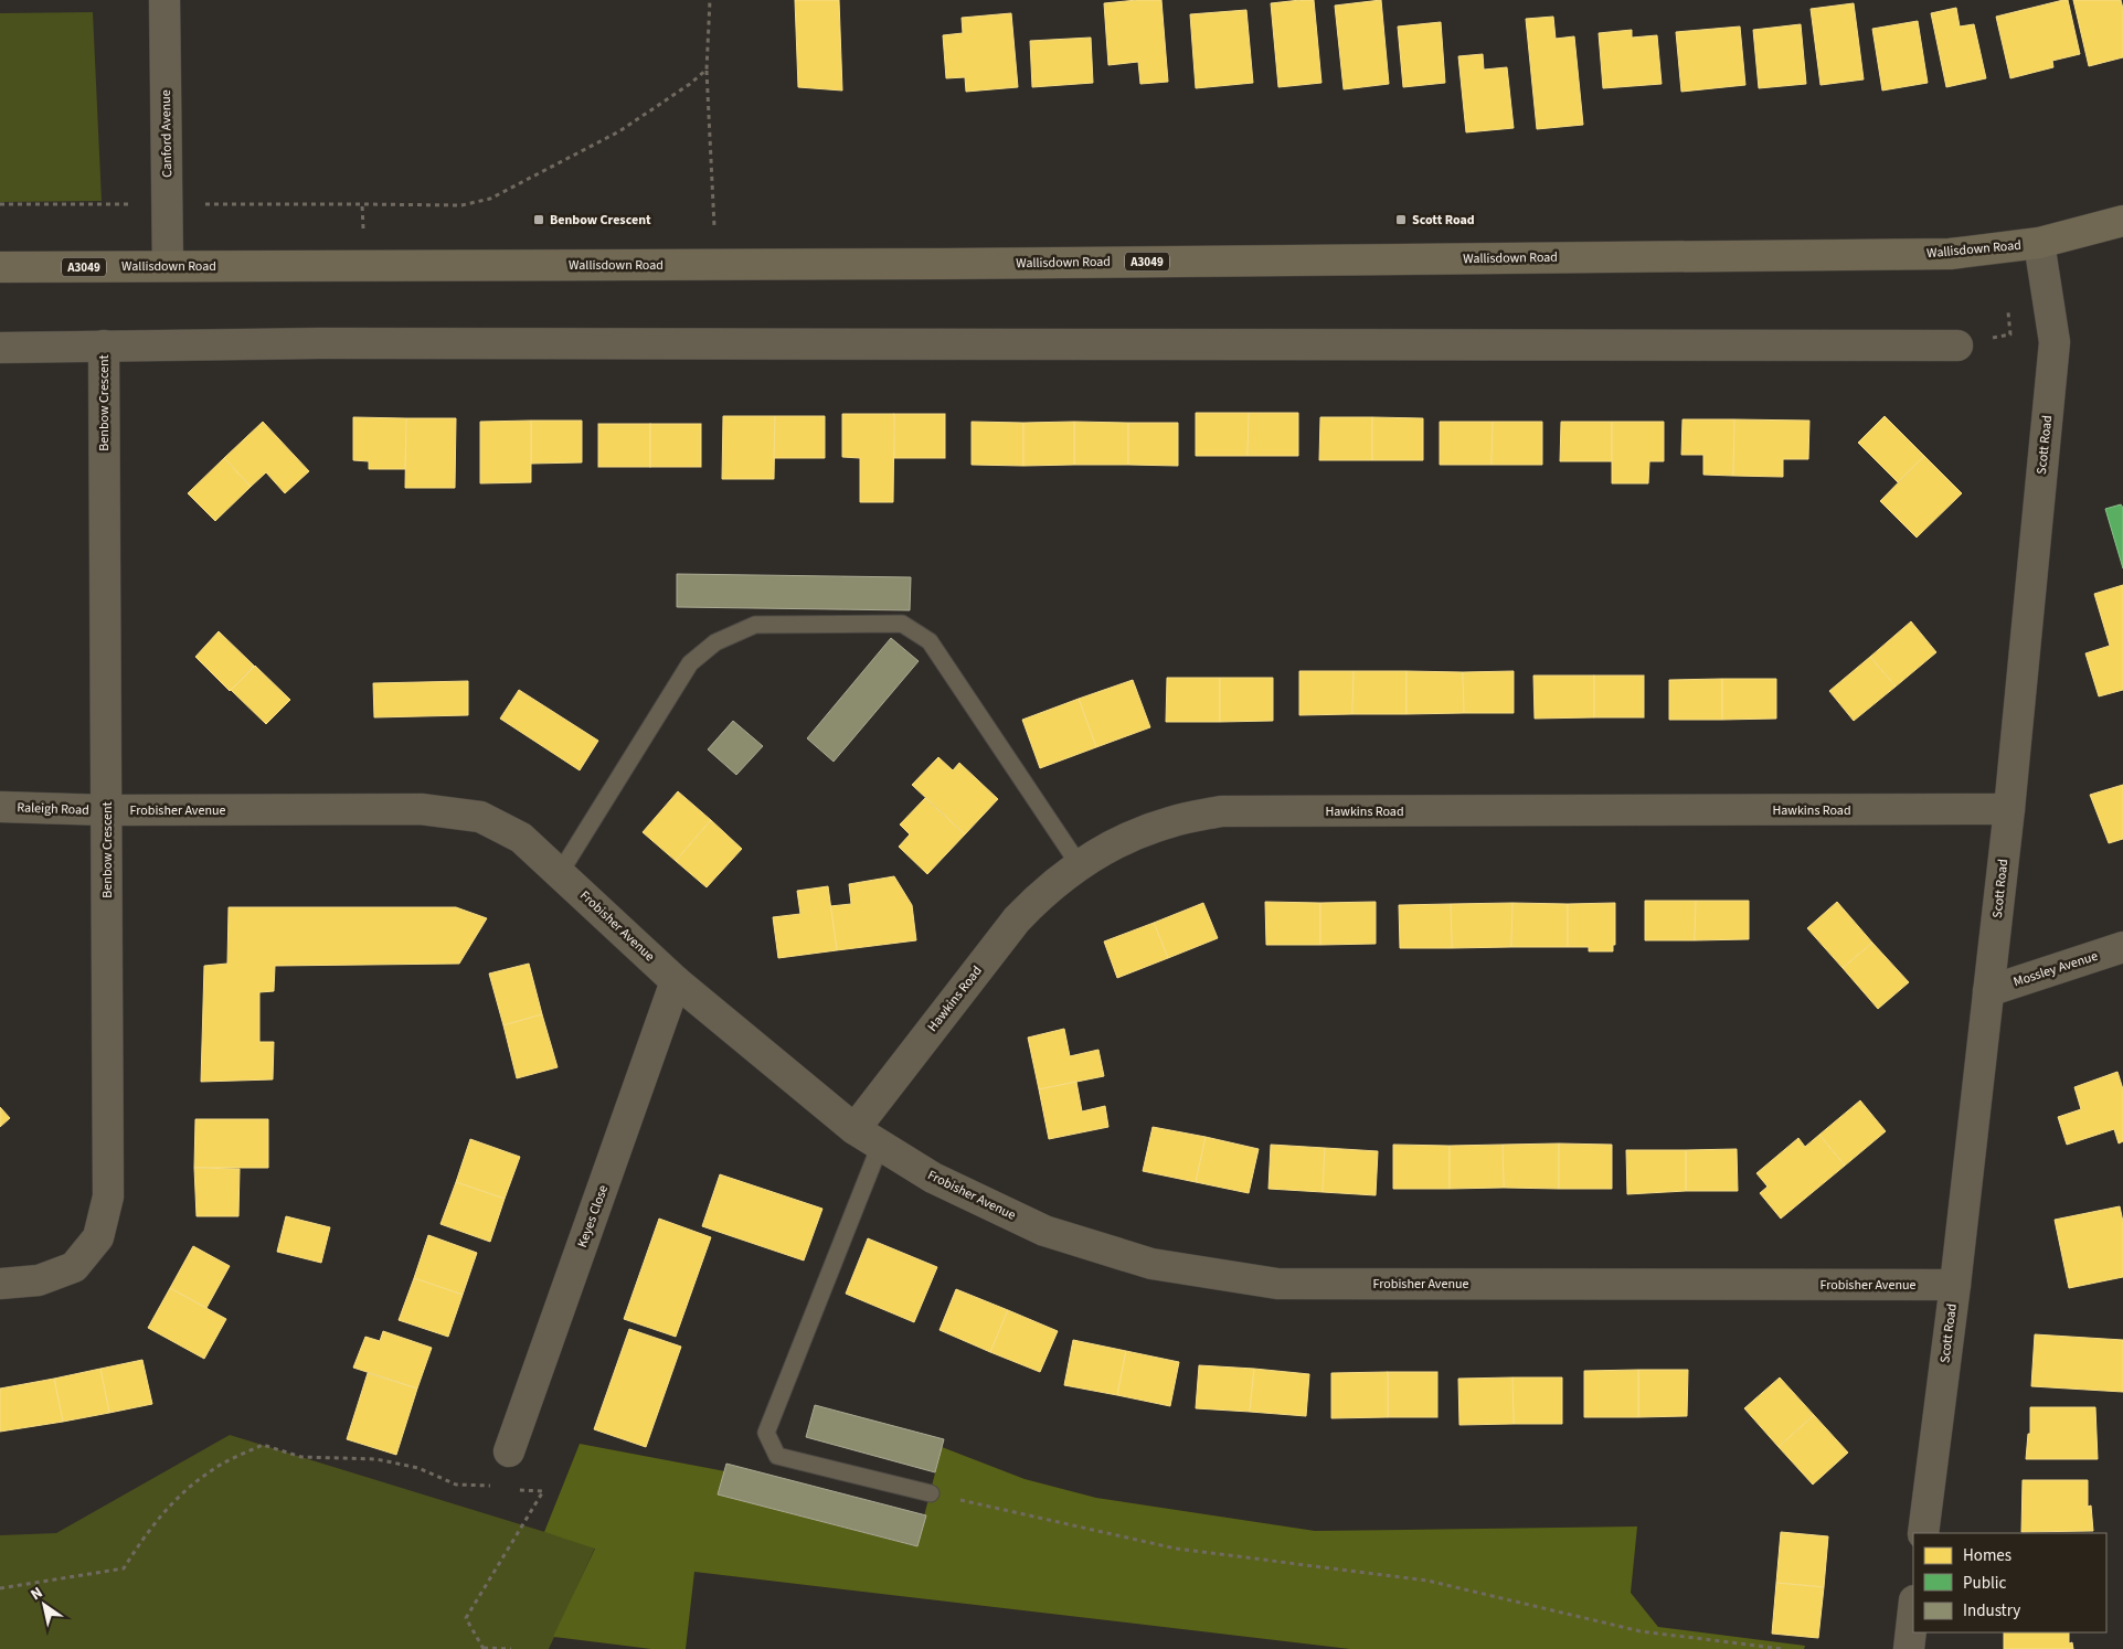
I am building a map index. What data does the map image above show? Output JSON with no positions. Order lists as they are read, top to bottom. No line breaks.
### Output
{"streets":{"main road":["Wallisdown Road","A3049"],"street":["Canford Avenue","Benbow Crescent","Scott Road","Raleigh Road","Frobisher Avenue","Hawkins Road","Mossley Avenue","Keyes Close"]},"crossings":[["Canford Avenue","Wallisdown Road"],["Wallisdown Road","Scott Road"],["Benbow Crescent","Raleigh Road"],["Benbow Crescent","Frobisher Avenue"],["Scott Road","Frobisher Avenue"],["Scott Road","Hawkins Road"],["Scott Road","Mossley Avenue"],["Raleigh Road","Frobisher Avenue"],["Frobisher Avenue","Hawkins Road"],["Frobisher Avenue","Keyes Close"]],"places":{"transit":["Benbow Crescent","Scott Road"]},"legend":["Homes","Public","Industry"],"north":"top left"}
